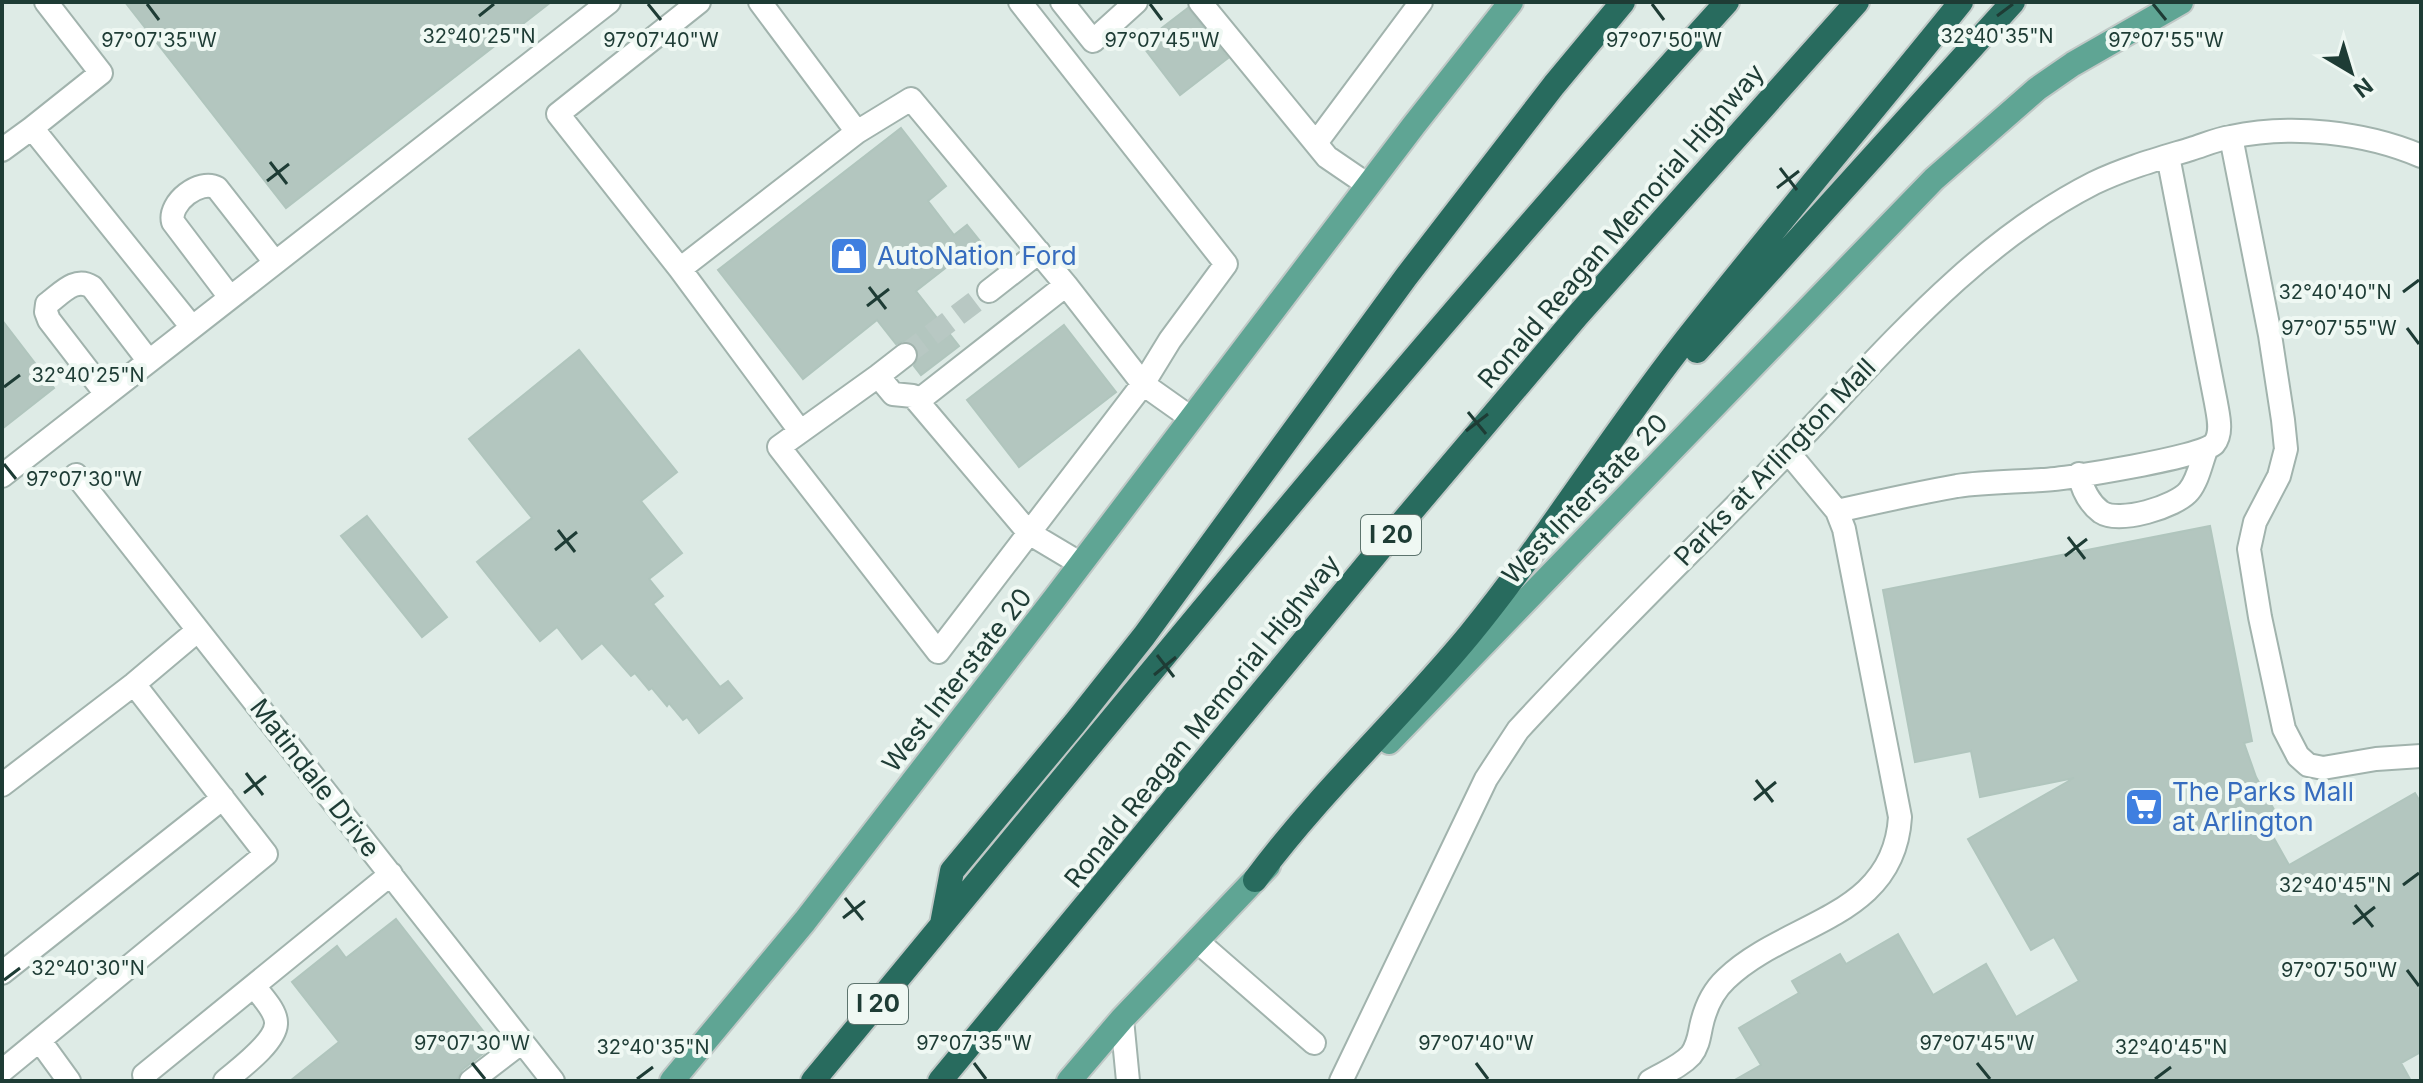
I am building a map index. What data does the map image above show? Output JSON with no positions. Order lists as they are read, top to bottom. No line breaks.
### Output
{"streets":{"highway":["Ronald Reagan Memorial Highway","I 20"],"main road":["West Interstate 20"],"street":["Parks at Arlington Mall","Matindale Drive"]},"places":{"shop":["AutoNation Ford"],"supermarket":["The Parks Mall at Arlington"]},"north":"bottom right","coordinates":["32°40'25\"N","32°40'35\"N","97°07'35\"W","97°07'40\"W","97°07'45\"W","97°07'50\"W","97°07'55\"W","32°40'40\"N","97°07'30\"W","32°40'45\"N","32°40'30\"N"]}
